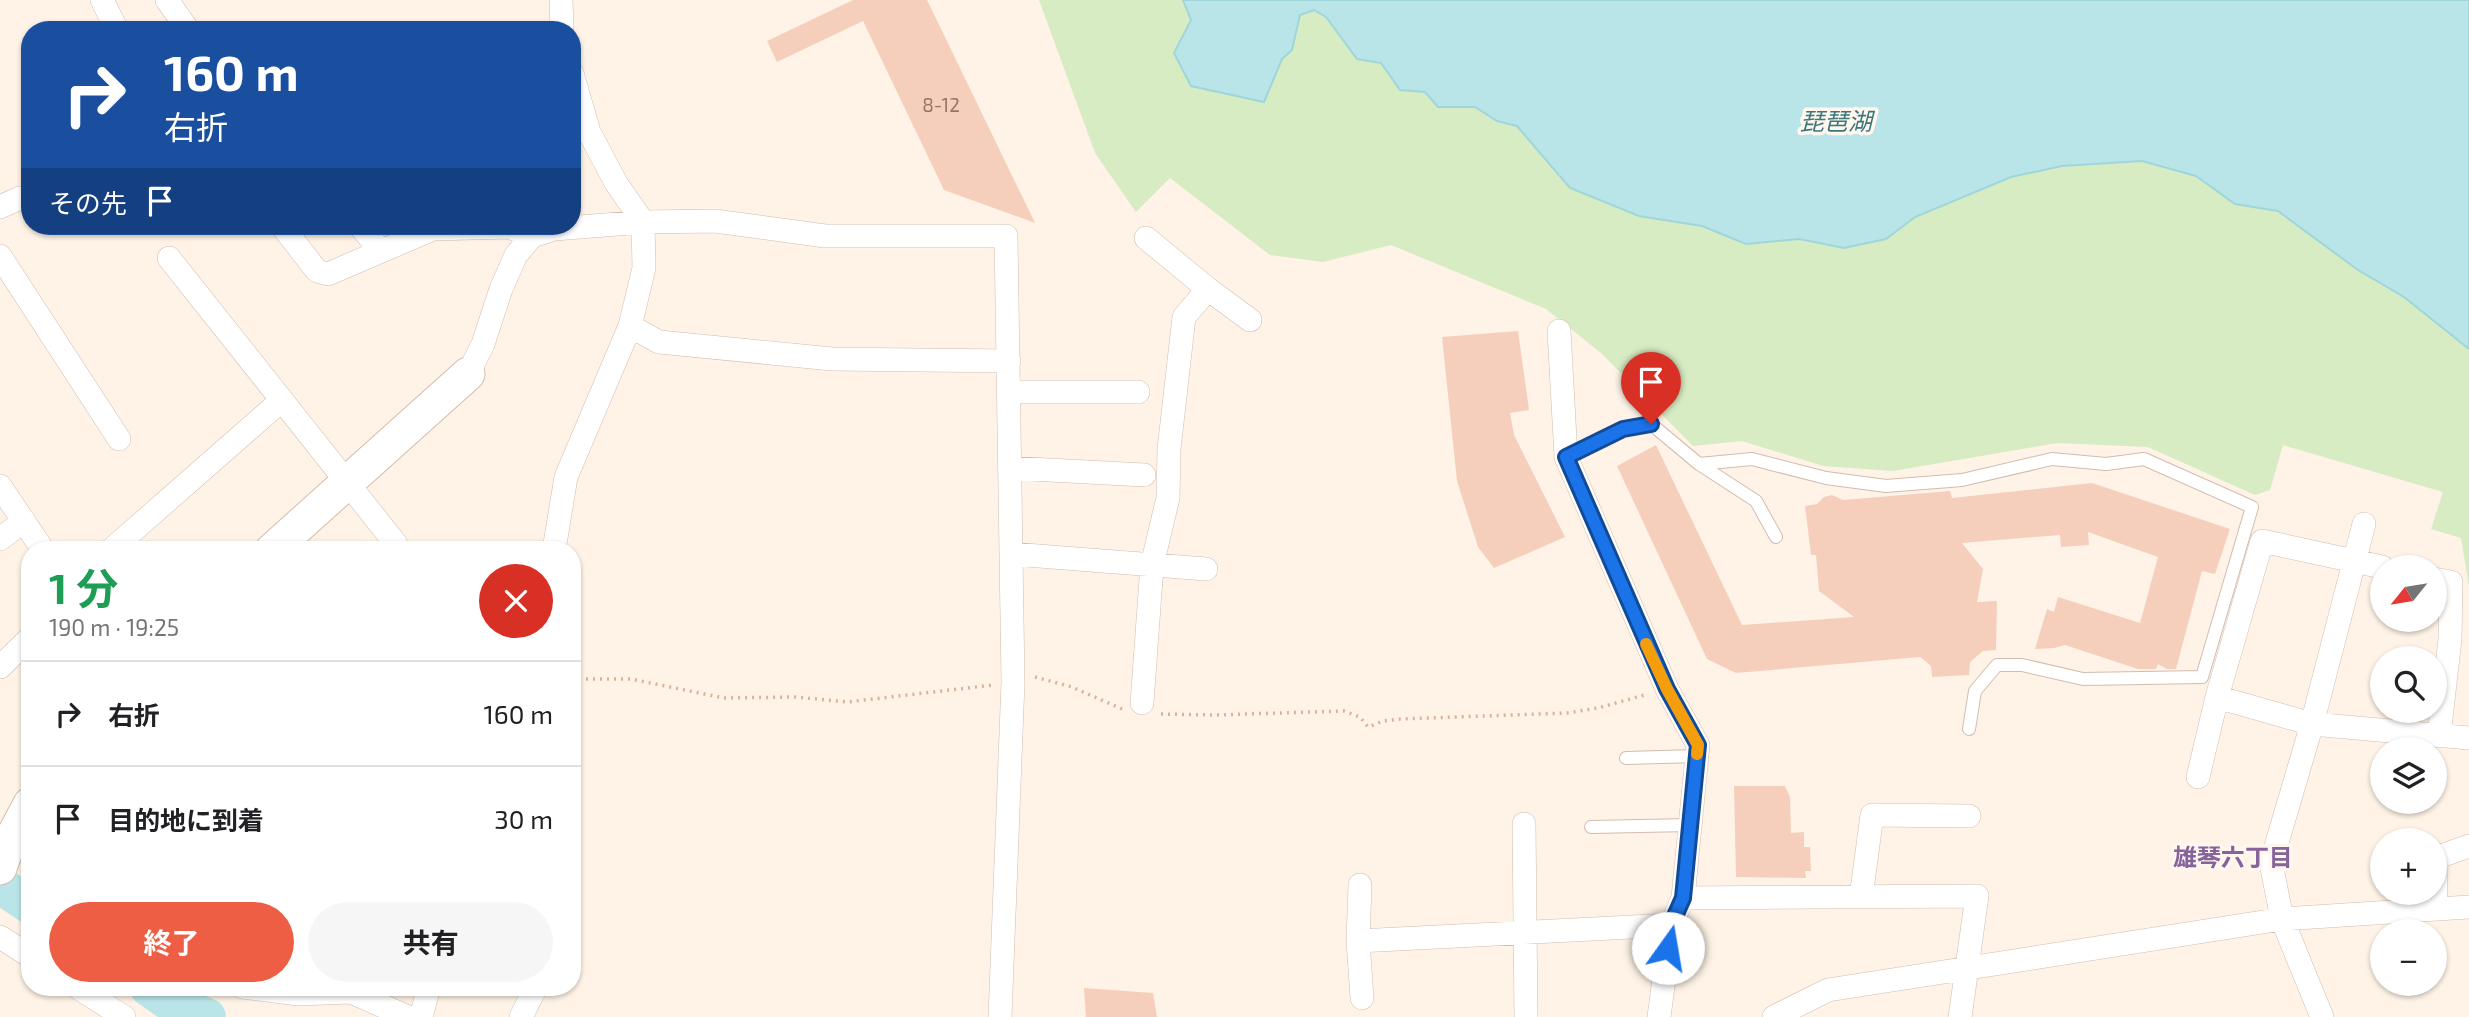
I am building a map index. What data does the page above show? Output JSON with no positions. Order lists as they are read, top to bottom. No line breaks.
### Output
{"districts":["雄琴六丁目"],"water":["琵琶湖"],"house_numbers":["8-12"],"north":"bottom left","page":{"turn":["160 m","右折"],"then":"その先","heading":["1 分","190 m · 19:25"],"map_buttons":["+","−"],"list":[{"name":"右折","value":"160 m"},{"name":"目的地に到着","value":"30 m"}],"buttons":["終了","共有"]}}
